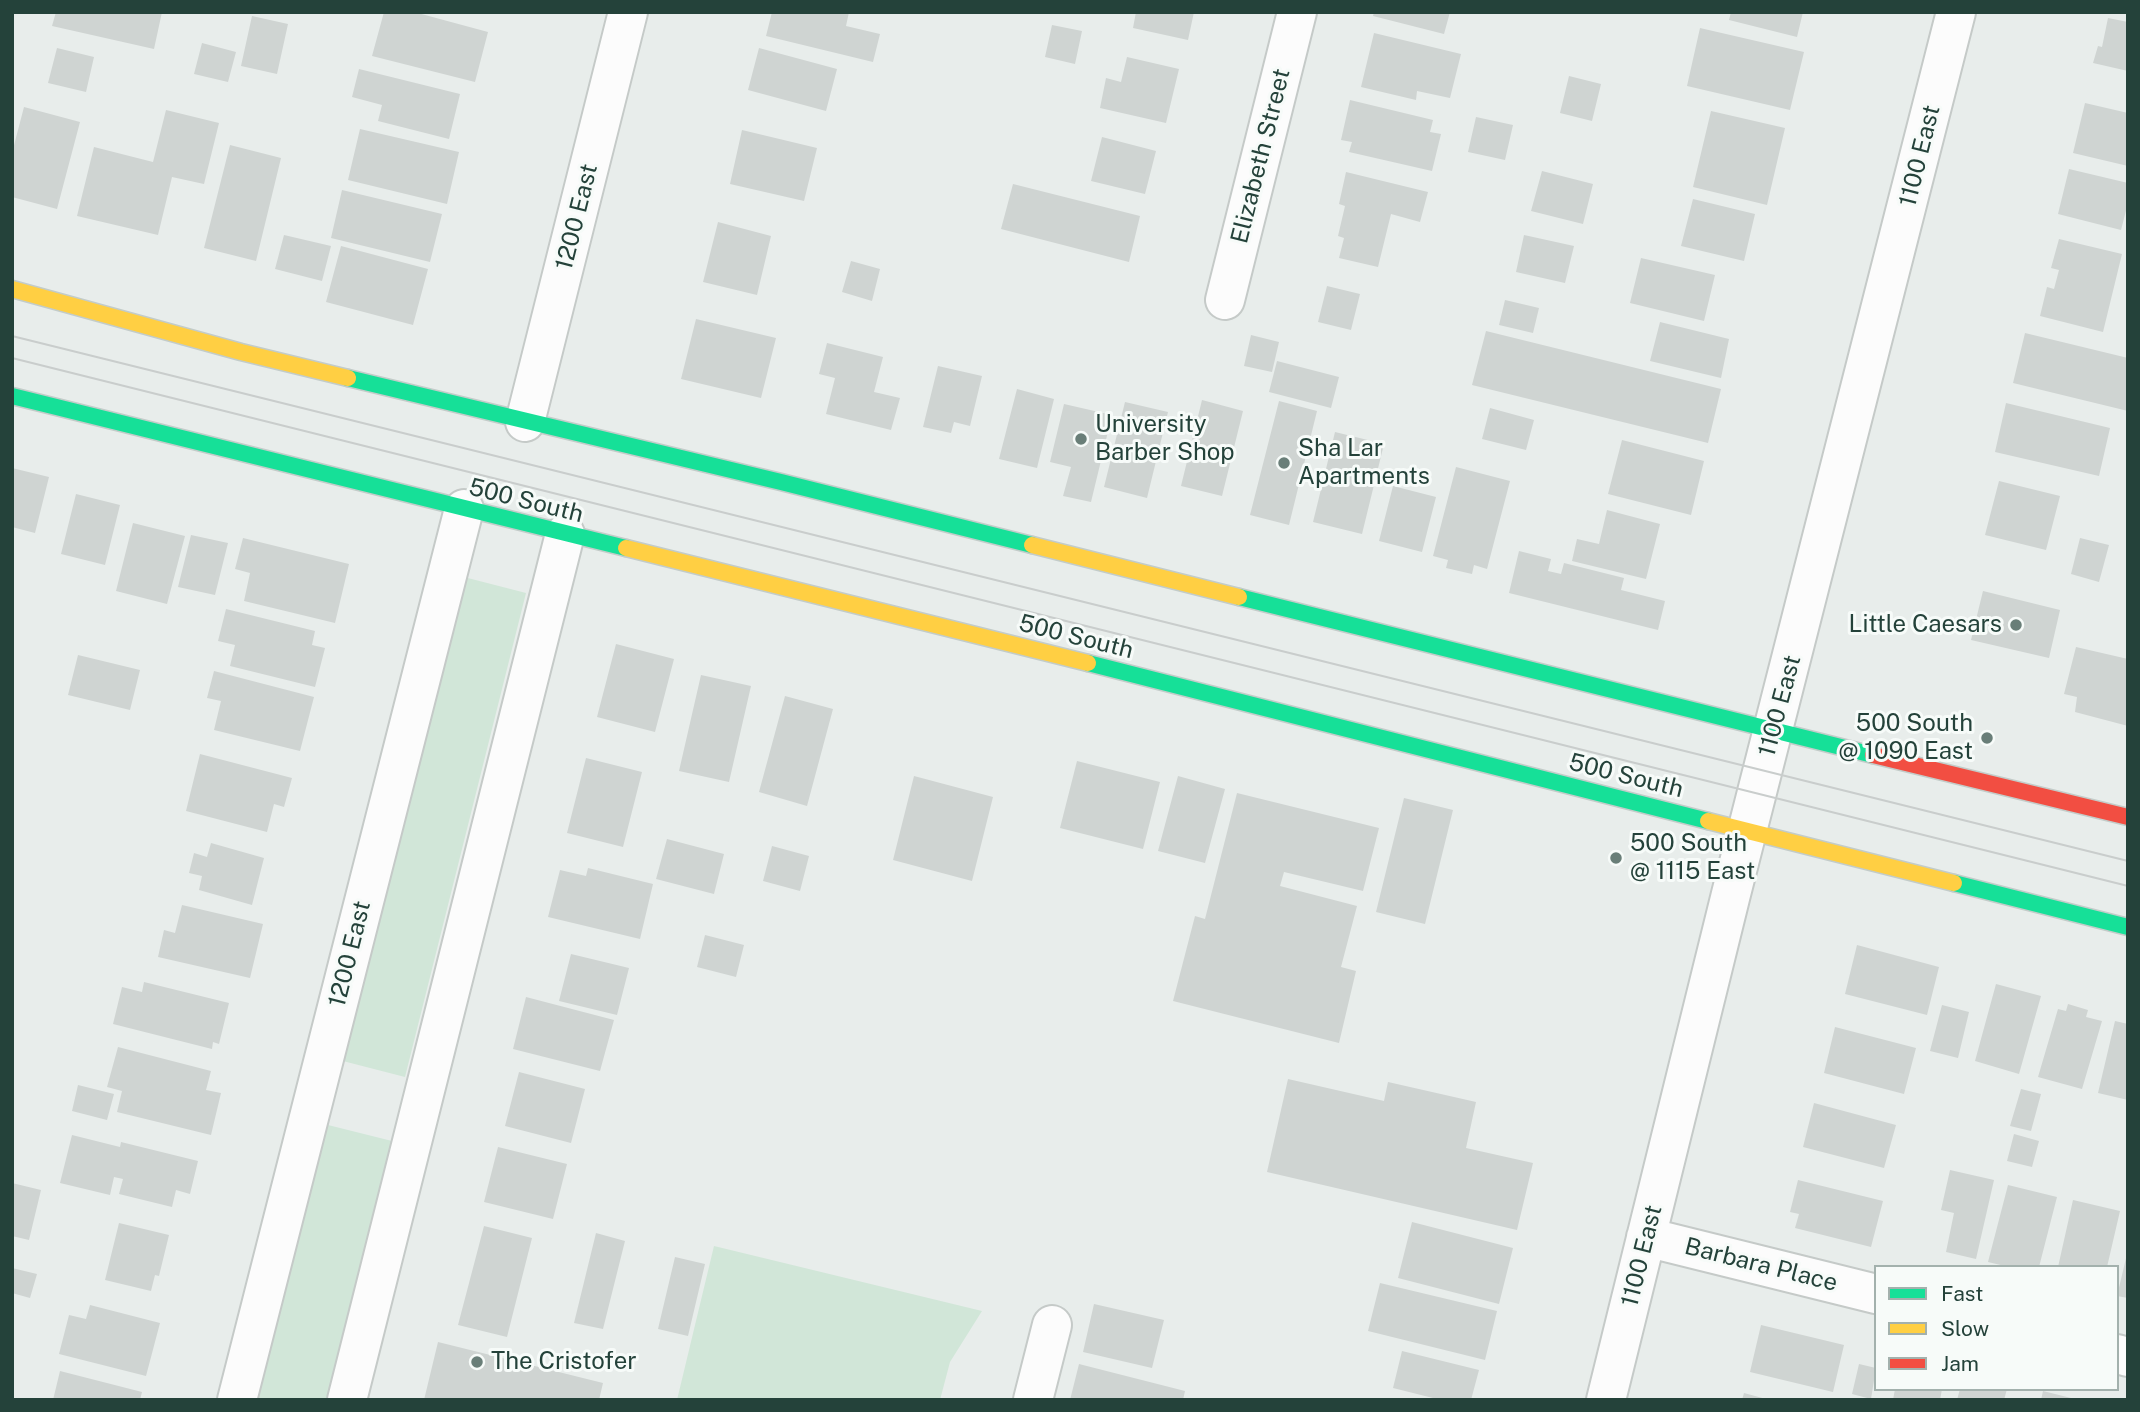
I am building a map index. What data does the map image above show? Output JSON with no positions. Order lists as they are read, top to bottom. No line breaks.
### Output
{"streets":{"main road":["500 South"],"street":["Elizabeth Street","1100 East","1200 East","Barbara Place"]},"crossings":[["1100 East","500 South"],["1100 East","Barbara Place"],["1200 East","500 South"]],"places":["University Barber Shop","Sha Lar Apartments","Little Caesars","500 South @ 1090 East","500 South @ 1115 East","The Cristofer"],"legend":["Fast","Slow","Jam"]}
